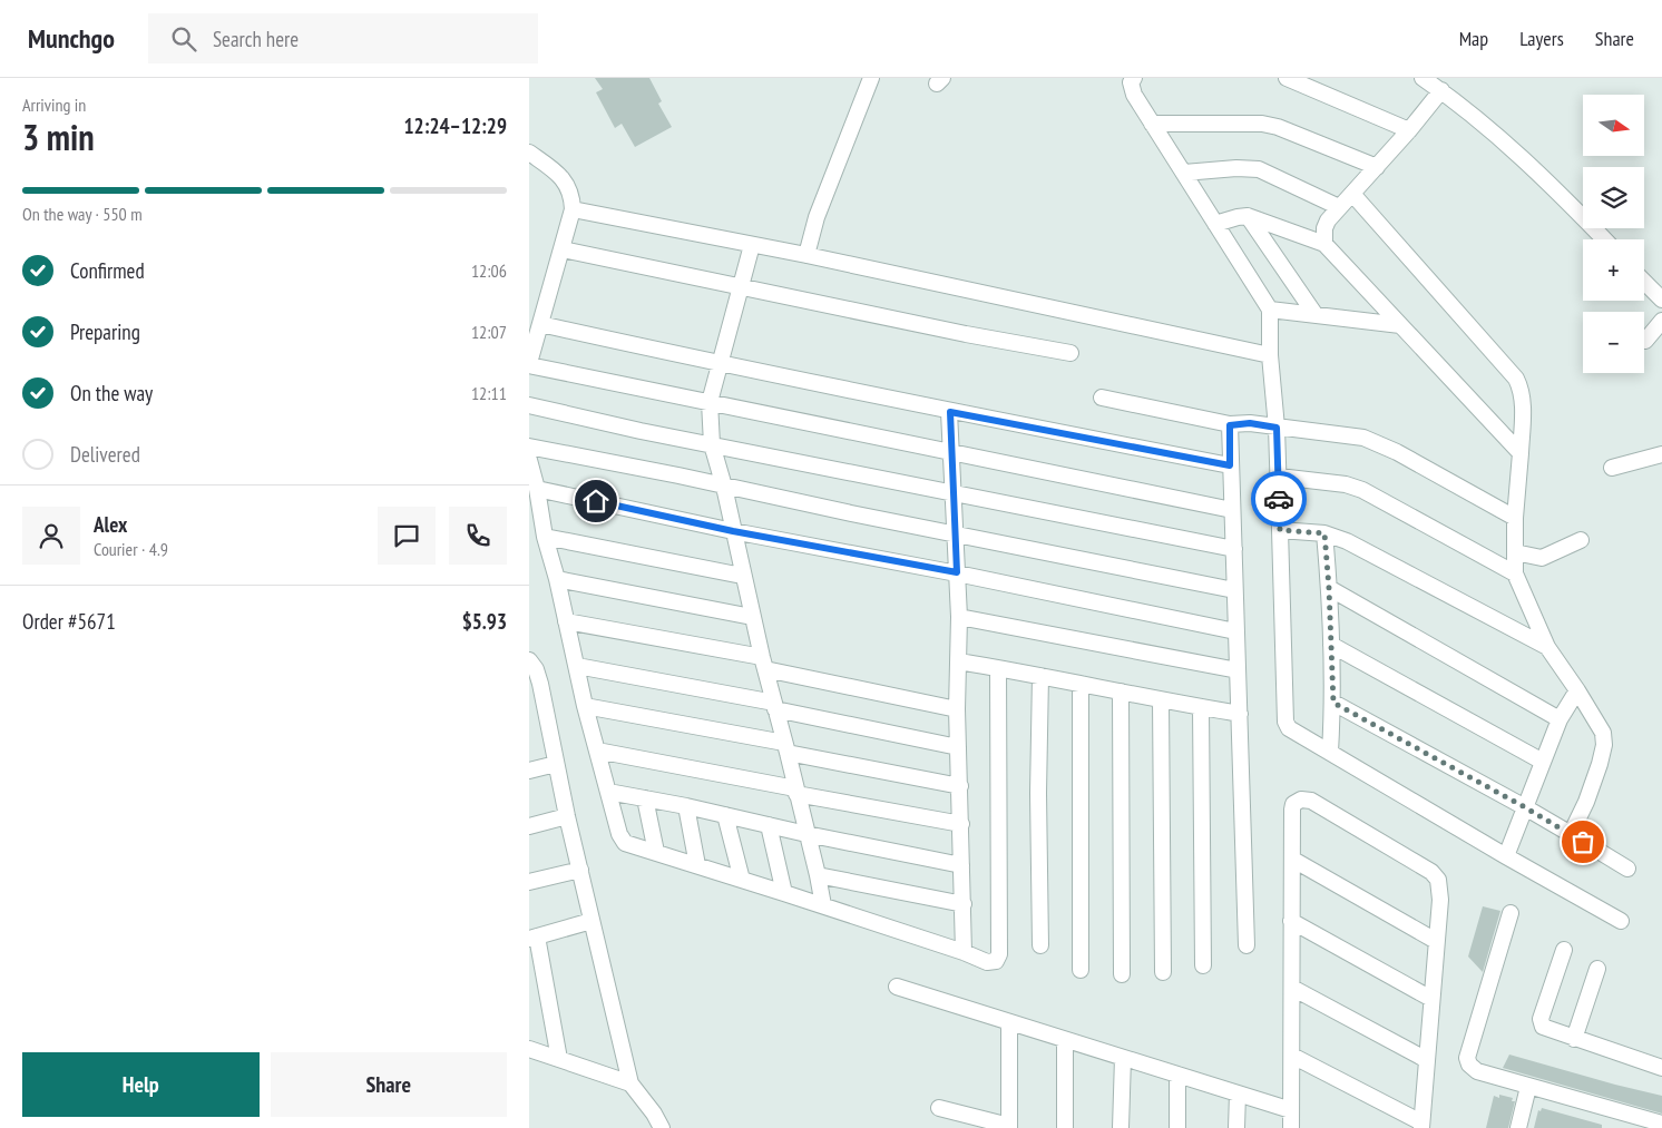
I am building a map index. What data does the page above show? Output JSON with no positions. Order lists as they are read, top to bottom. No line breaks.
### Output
{"north":"right","page":{"header":"Munchgo","search":"Search here","nav":["Map","Layers","Share"],"heading":["3 min","Arriving in","12:24–12:29"],"panel":["Alex","Courier · 4.9","Order #5671","$5.93"],"map_buttons":["+","−"],"bar":"On the way · 550 m","list":[["Confirmed","12:06"],["Preparing","12:07"],["On the way","12:11"],"Delivered"],"buttons":["Help","Share"]}}
